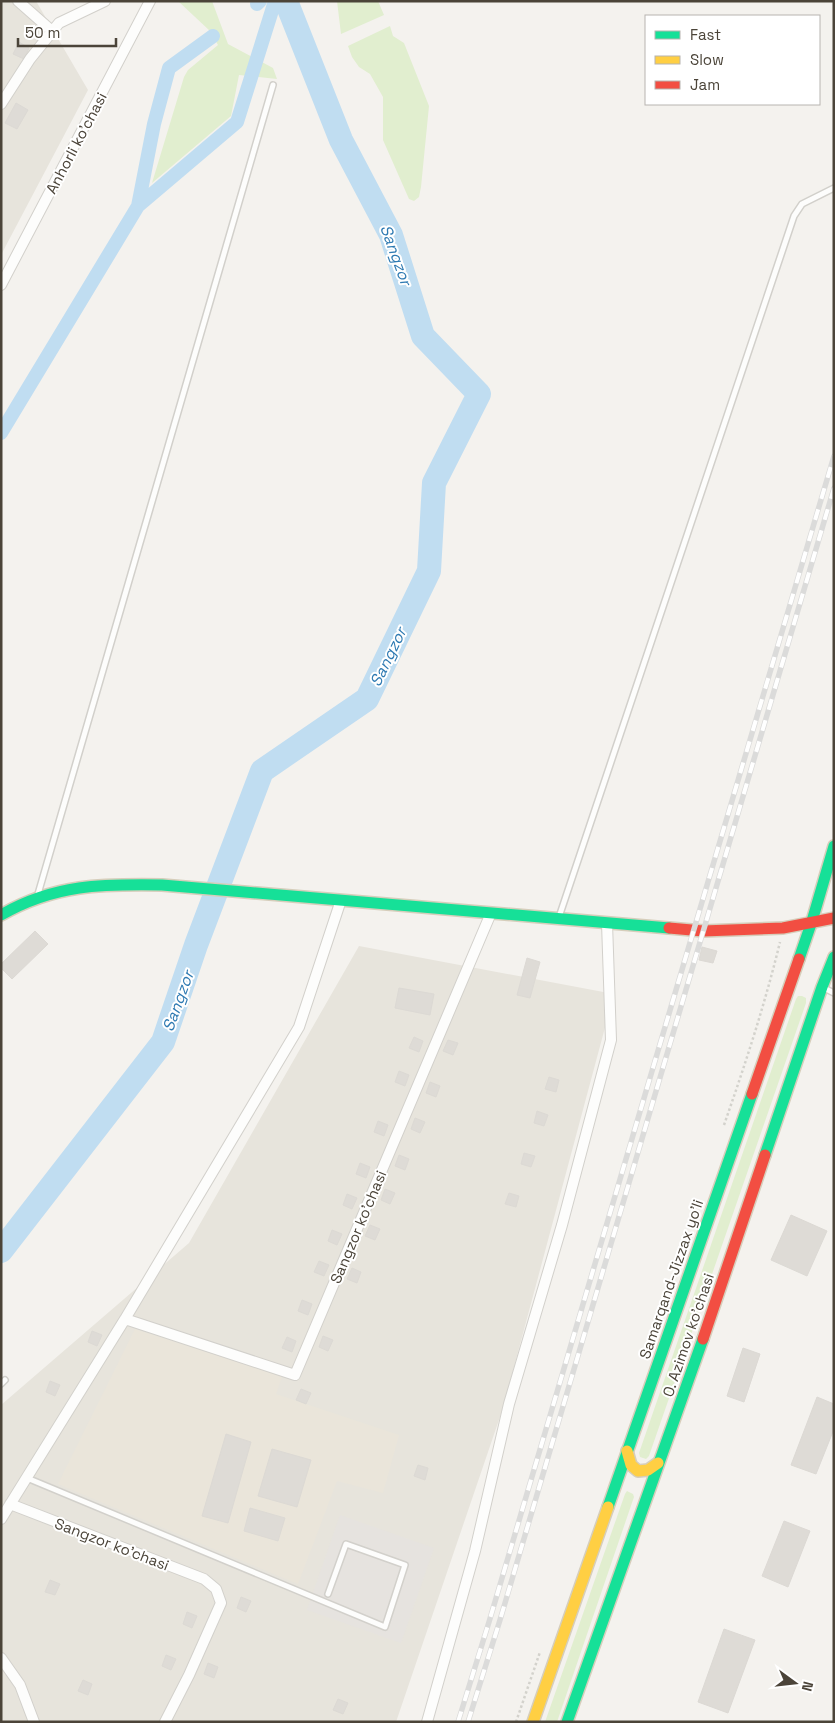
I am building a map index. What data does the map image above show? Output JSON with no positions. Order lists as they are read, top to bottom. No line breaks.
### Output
{"streets":{"main road":["Samarqand-Jizzax yo'li","O. Azimov ko'chasi"],"street":["Anhorli ko'chasi","Sangzor ko'chasi"]},"water":["Sangzor"],"legend":["Fast","Slow","Jam"],"scale_bar":"50 m","north":"right"}
